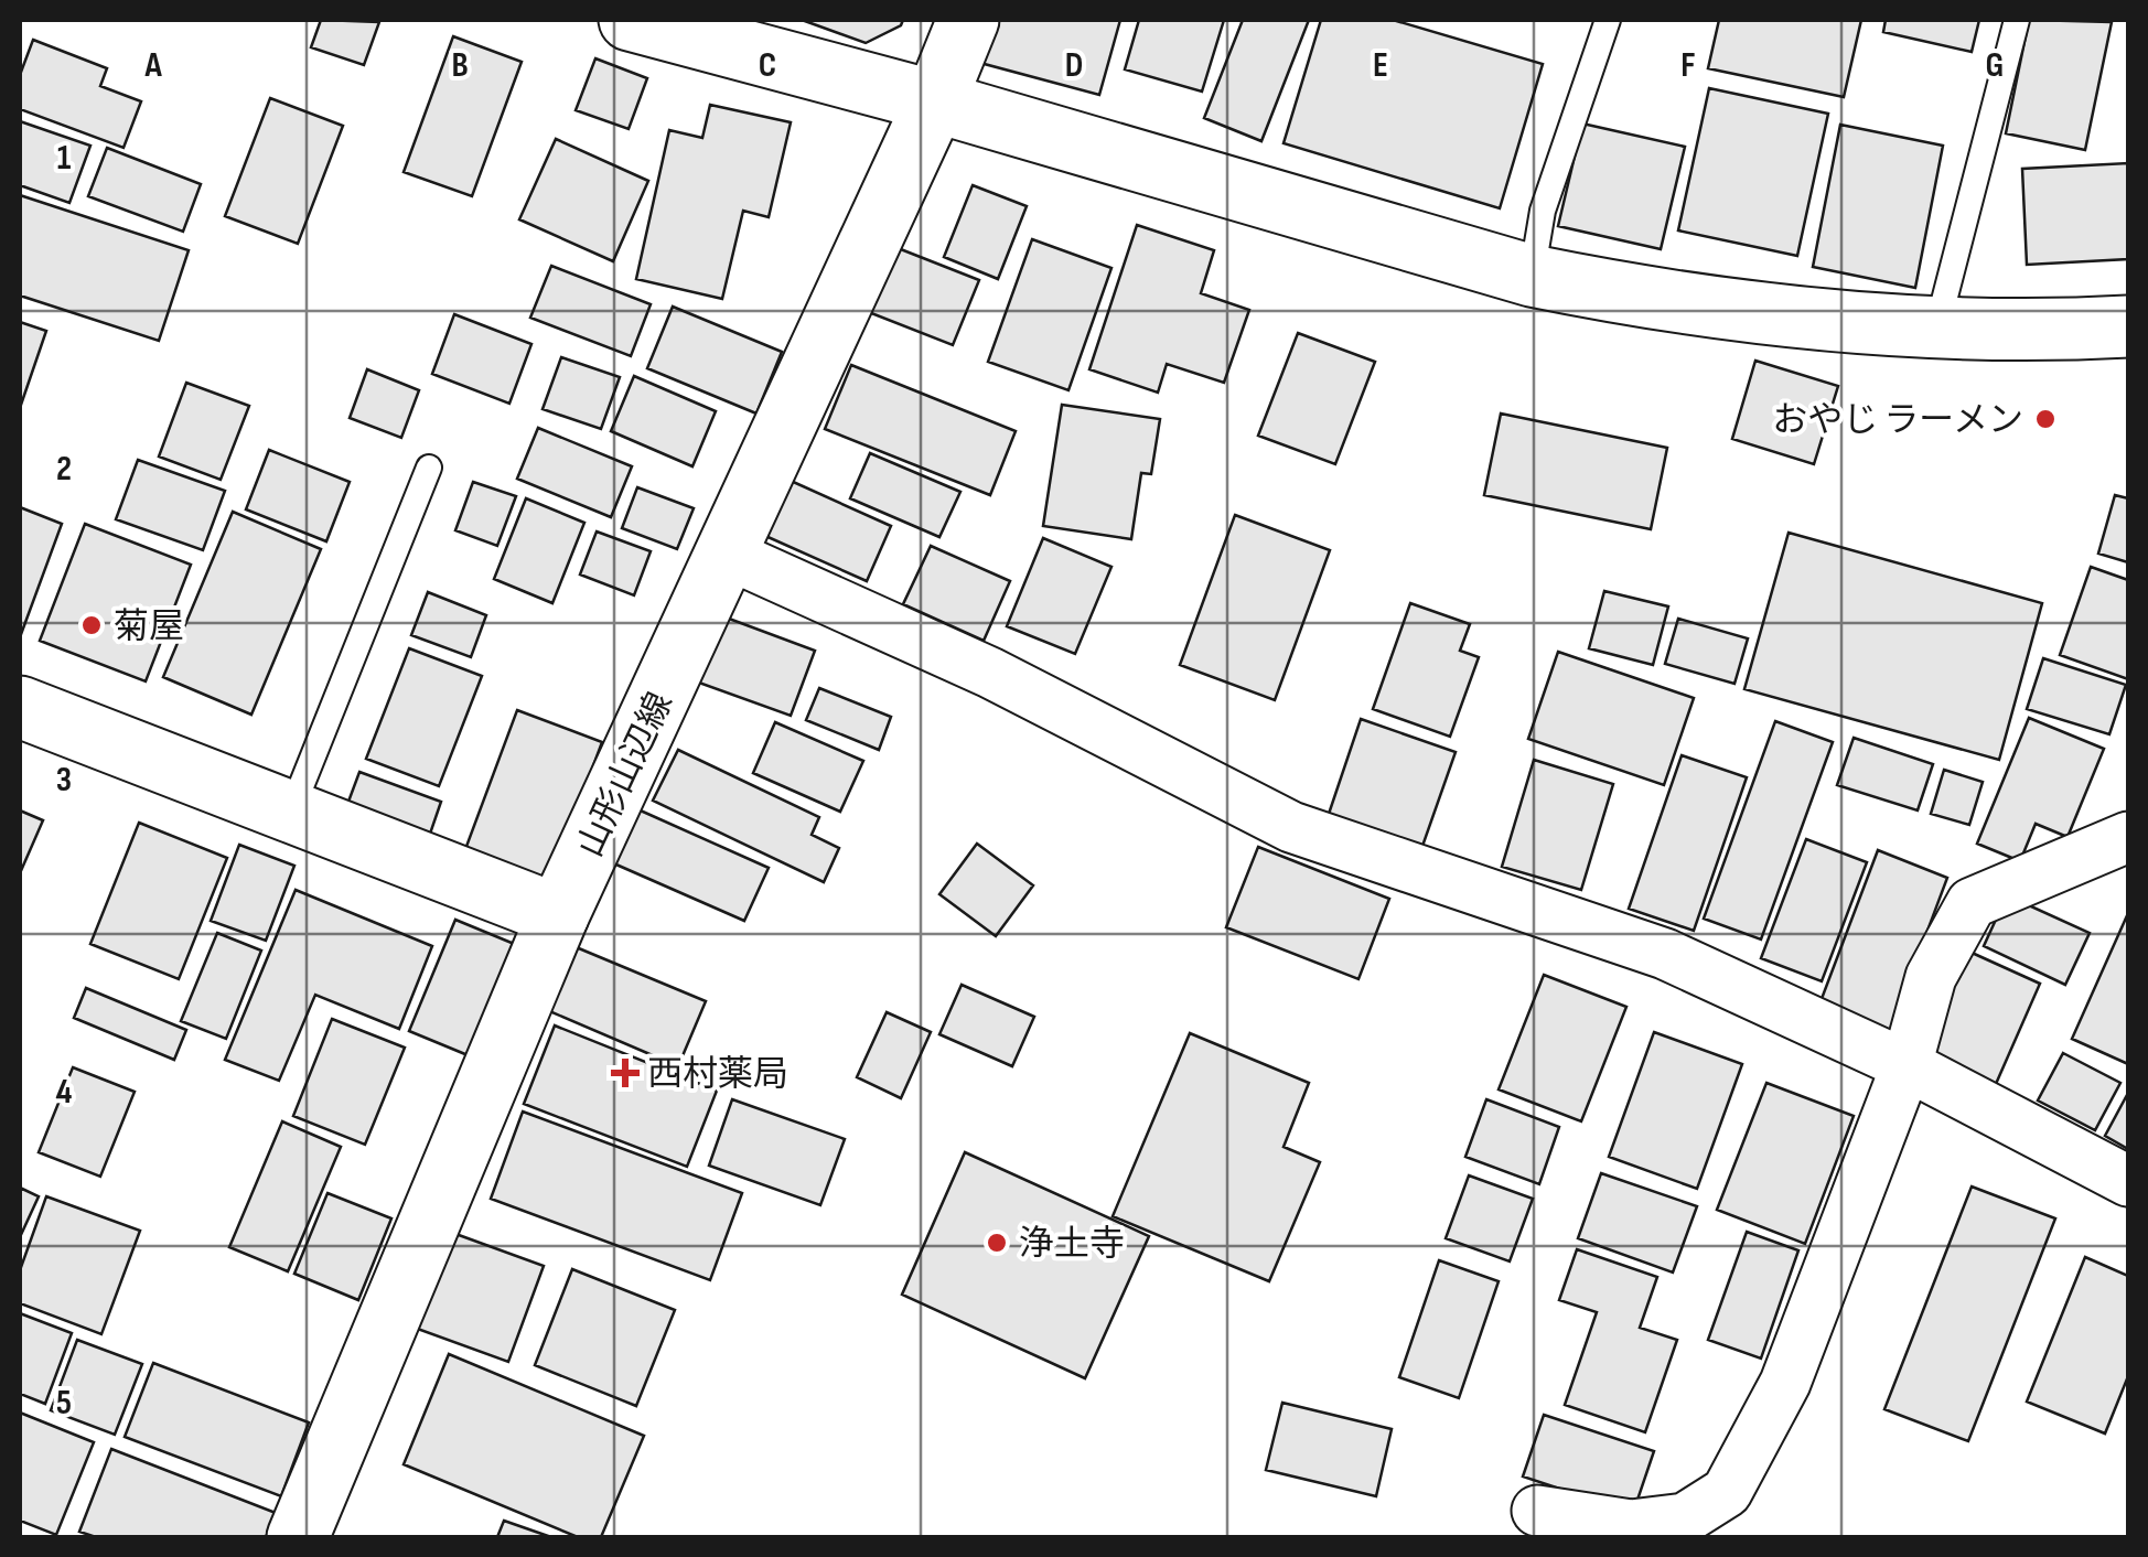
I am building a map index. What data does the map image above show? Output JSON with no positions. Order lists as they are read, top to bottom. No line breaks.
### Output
{"streets":{"main road":["山形山辺線"]},"places":{"other":["おやじ ラーメン","菊屋","浄土寺"],"health":["西村薬局"]},"grid":{"columns":["A","B","C","D","E","F","G"],"rows":["1","2","3","4","5"]}}
